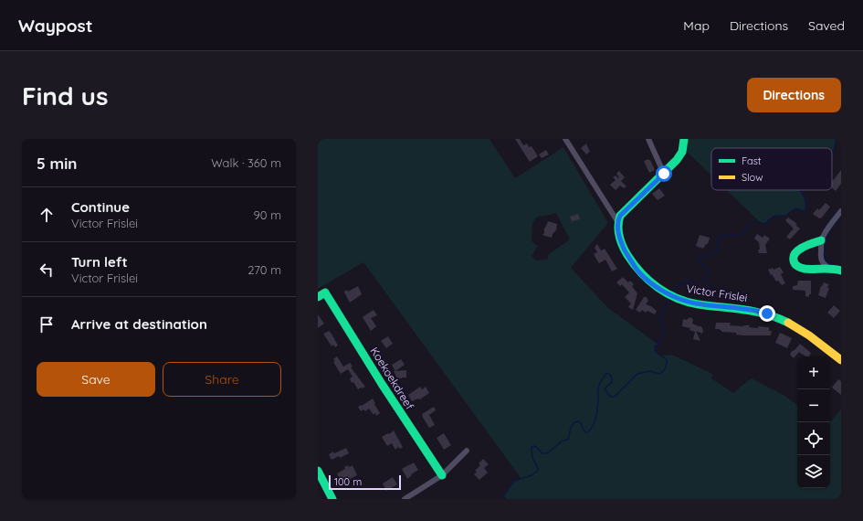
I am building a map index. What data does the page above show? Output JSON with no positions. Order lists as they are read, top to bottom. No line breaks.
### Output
{"streets":{"street":["Victor Frislei","Koekoekdreef"]},"legend":["Fast","Slow"],"scale_bar":"100 m","page":{"header":"Waypost","nav":["Map","Directions","Saved"],"buttons":["Directions",["Save","Share"]],"title":"Find us","heading":["5 min","Walk · 360 m"],"list":[["Continue","Victor Frislei","90 m"],["Turn left","Victor Frislei","270 m"],"Arrive at destination"],"map_buttons":["+","−"],"scale":"100 m"}}
